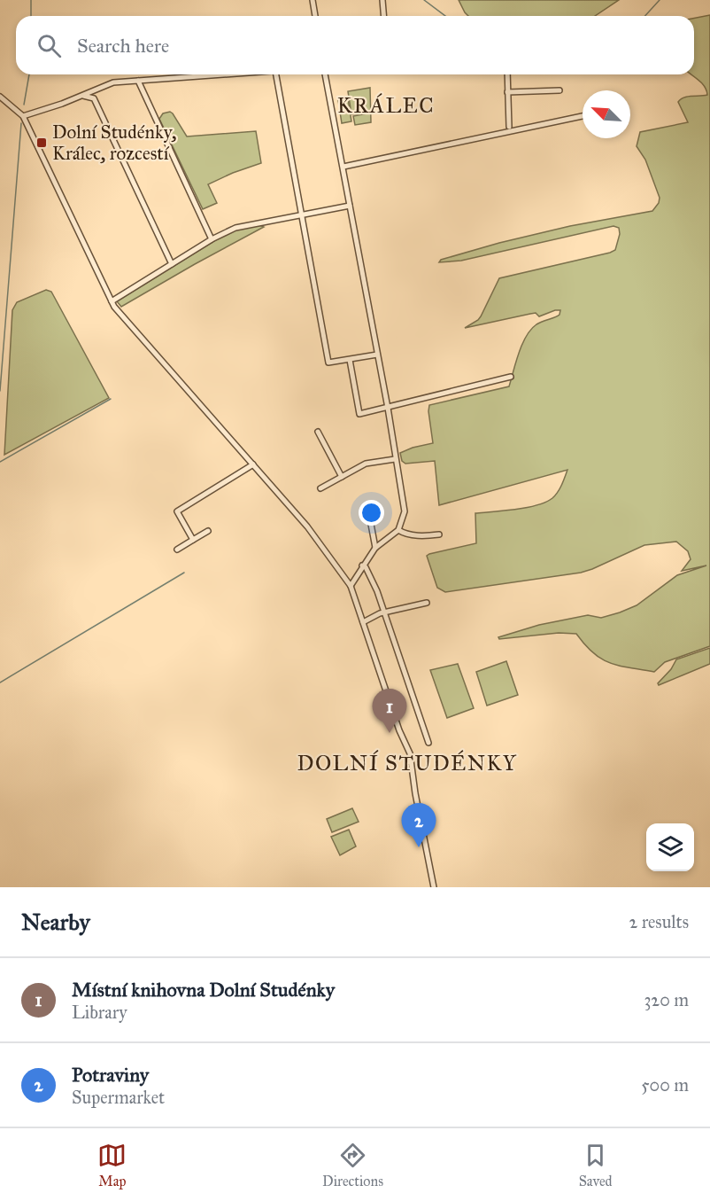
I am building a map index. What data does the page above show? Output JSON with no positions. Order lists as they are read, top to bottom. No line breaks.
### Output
{"districts":["KRÁLEC","DOLNÍ STUDÉNKY"],"places":{"transit":["Dolní Studénky, Králec, rozcestí"]},"north":"top left","page":{"search":"Search here","pins":["1","2"],"heading":["Nearby","2 results"],"list":[{"mark":"1","name":"Místní knihovna Dolní Studénky","note":"Library","value":"320 m"},{"mark":"2","name":"Potraviny","note":"Supermarket","value":"500 m"}],"nav":["Map","Directions","Saved"]}}
